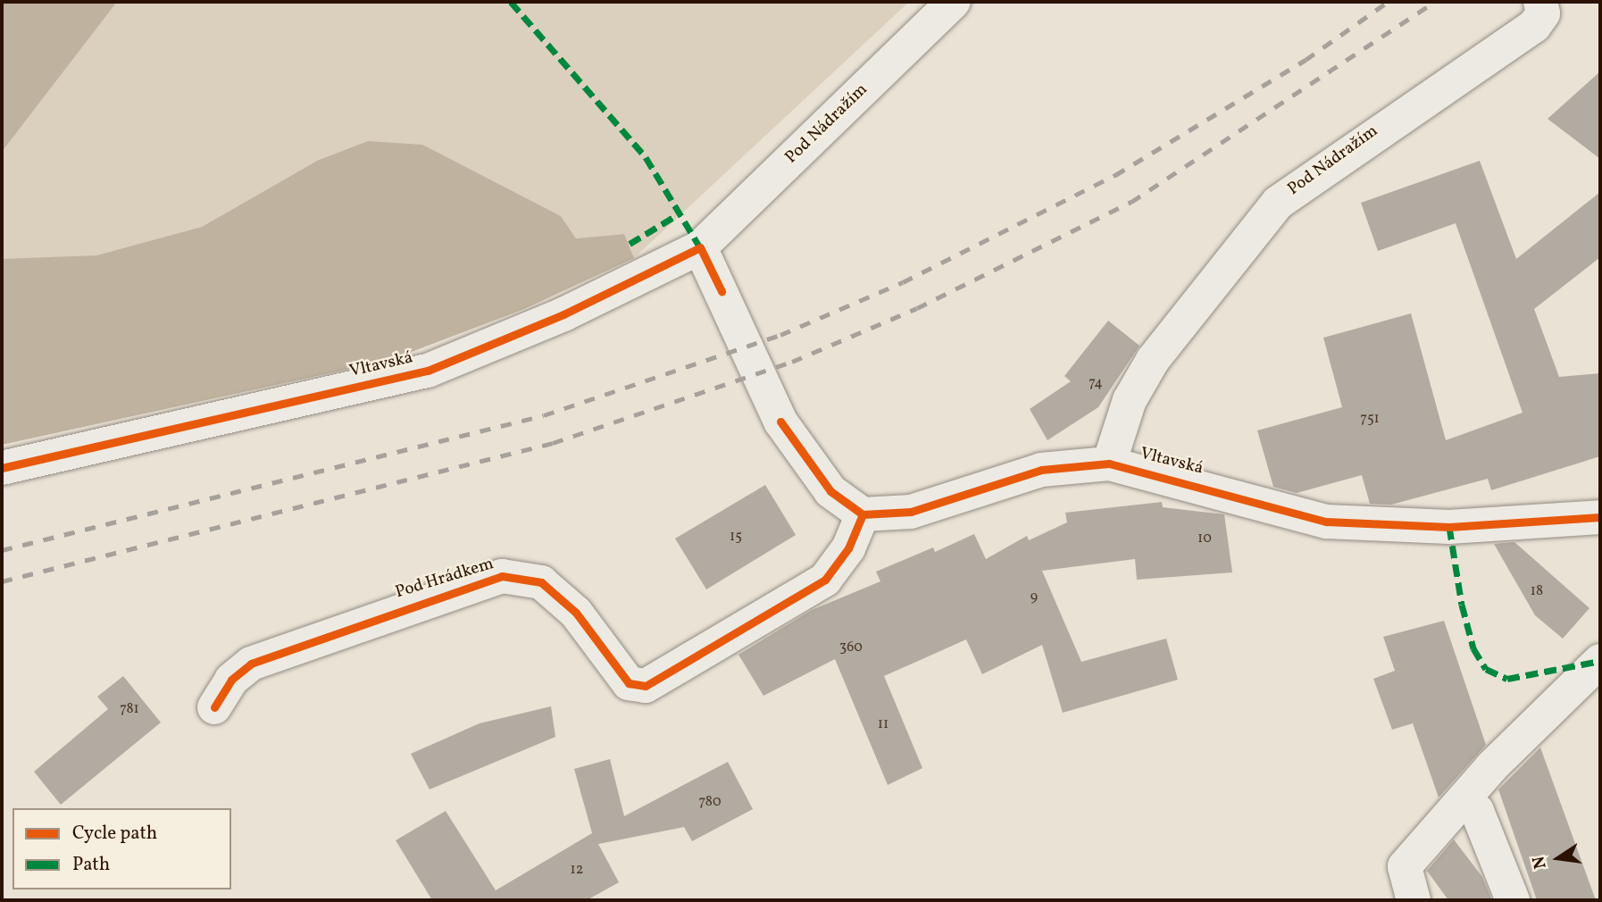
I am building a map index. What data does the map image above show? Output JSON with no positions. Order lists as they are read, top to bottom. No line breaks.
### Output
{"streets":{"street":["Pod Nádražím","Vltavská","Pod Hrádkem"]},"crossings":[["Pod Nádražím","Vltavská"],["Vltavská","Pod Hrádkem"]],"house_numbers":["74","751","15","10","18","9","360","781","11","780","12"],"legend":["Cycle path","Path"],"north":"left"}
